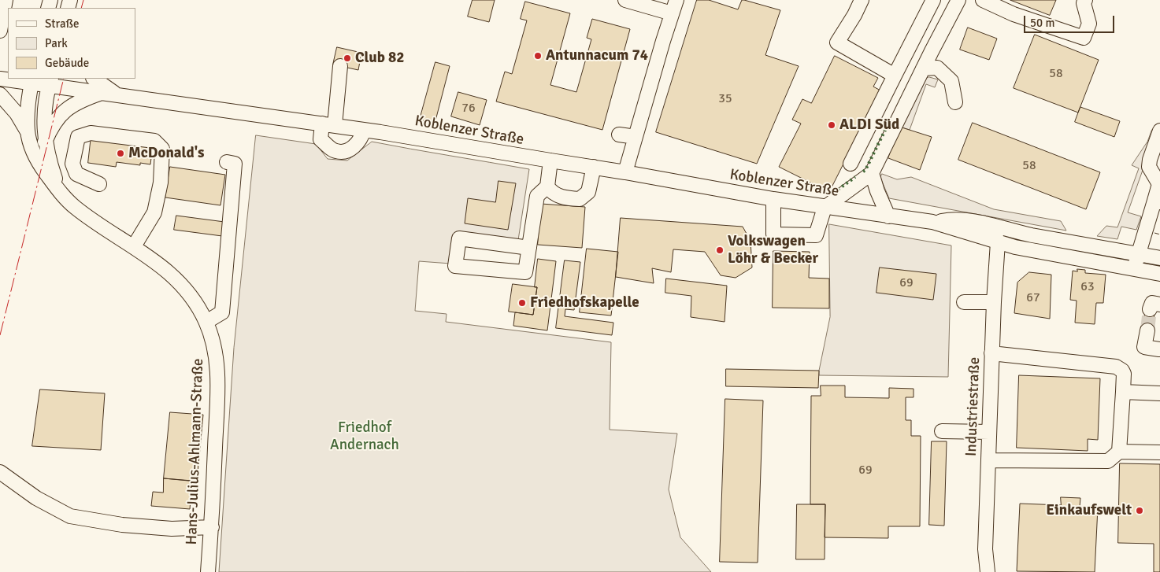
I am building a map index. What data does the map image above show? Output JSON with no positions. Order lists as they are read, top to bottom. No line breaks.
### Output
{"streets":{"street":["Koblenzer Straße","Industriestraße","Hans-Julius-Ahlmann-Straße"]},"crossings":[["Koblenzer Straße","Industriestraße"],["Koblenzer Straße","Hans-Julius-Ahlmann-Straße"]],"parks":["Friedhof Andernach"],"places":["Antunnacum 74","Club 82","ALDI Süd","McDonald's","Volkswagen Löhr & Becker","Friedhofskapelle","Einkaufswelt"],"house_numbers":["58","35","76","58","69","63","67","69"],"legend":["Straße","Park","Gebäude"],"scale_bar":"50 m"}
